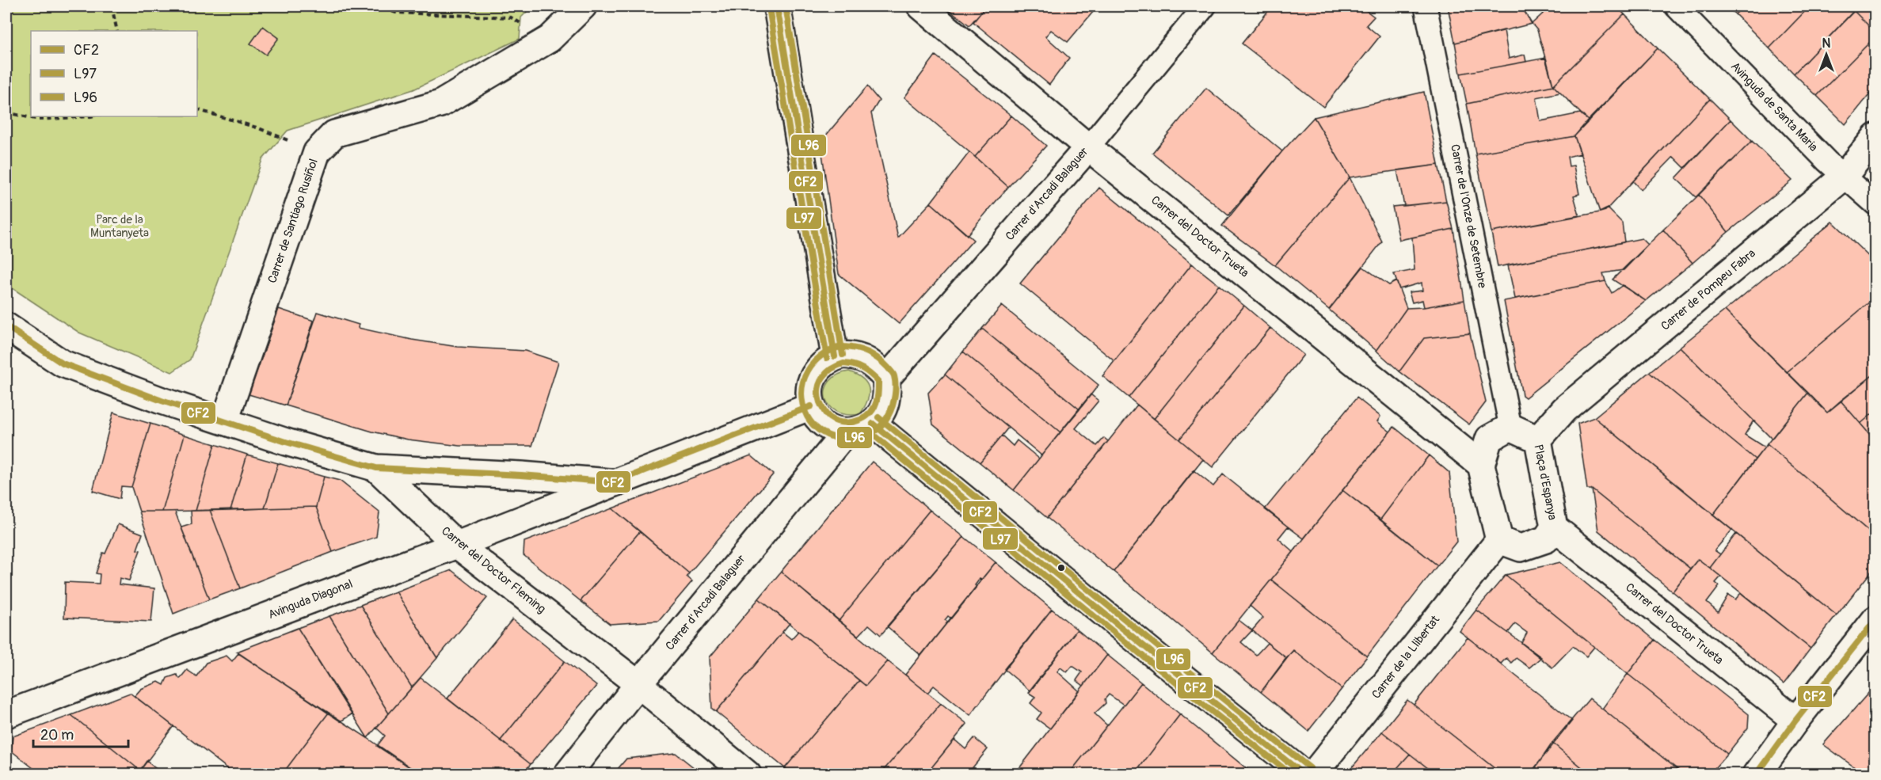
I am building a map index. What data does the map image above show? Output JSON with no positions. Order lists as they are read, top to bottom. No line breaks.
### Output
{"streets":{"street":["Avinguda de Santa Maria","Carrer d'Arcadi Balaguer","Carrer de l'Onze de Setembre","Carrer de Santiago Rusiñol","Carrer del Doctor Trueta","Carrer de Pompeu Fabra","Plaça d'Espanya","Carrer del Doctor Fleming","Avinguda Diagonal","Carrer de la Llibertat"]},"crossings":[["Avinguda de Santa Maria","Carrer de Pompeu Fabra"],["Carrer d'Arcadi Balaguer","Carrer del Doctor Trueta"],["Carrer d'Arcadi Balaguer","Carrer del Doctor Fleming"],["Carrer d'Arcadi Balaguer","Avinguda Diagonal"],["Carrer de l'Onze de Setembre","Plaça d'Espanya"],["Carrer de Santiago Rusiñol","Carrer del Doctor Fleming"],["Carrer del Doctor Trueta","Plaça d'Espanya"],["Carrer de Pompeu Fabra","Plaça d'Espanya"],["Plaça d'Espanya","Carrer de la Llibertat"],["Carrer del Doctor Fleming","Avinguda Diagonal"]],"parks":["Parc de la Muntanyeta"],"lines":["transit line CF2","transit line L96","transit line L97"],"legend":["CF2","L97","L96"],"scale_bar":"20 m","north":"top"}
